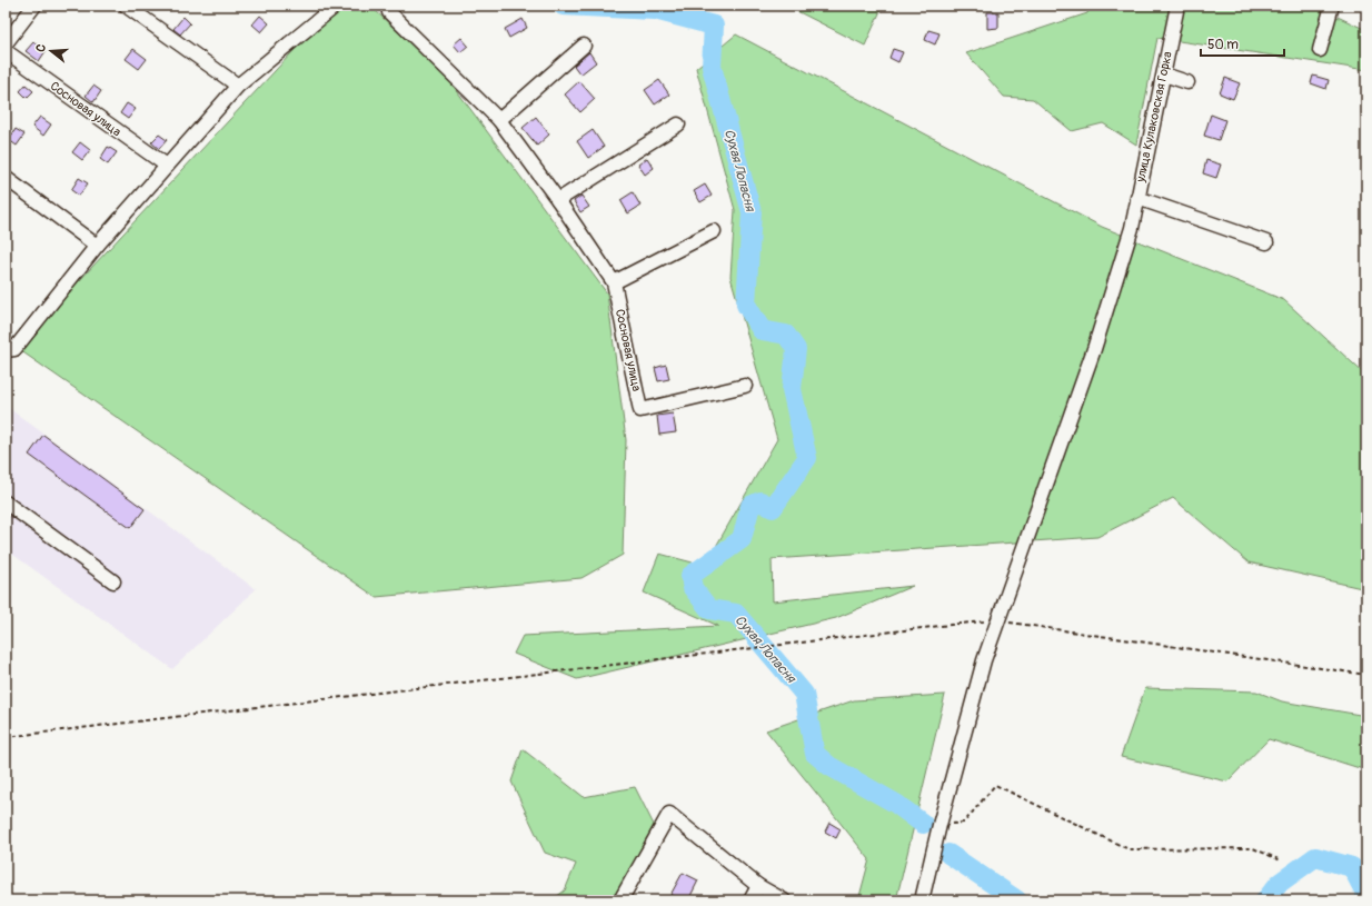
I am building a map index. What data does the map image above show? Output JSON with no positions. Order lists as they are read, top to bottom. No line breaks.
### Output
{"streets":{"street":["Сосновая улица","улица Кулаковская Горка"]},"water":["Сухая Лопасня"],"scale_bar":"50 m","north":"left"}
